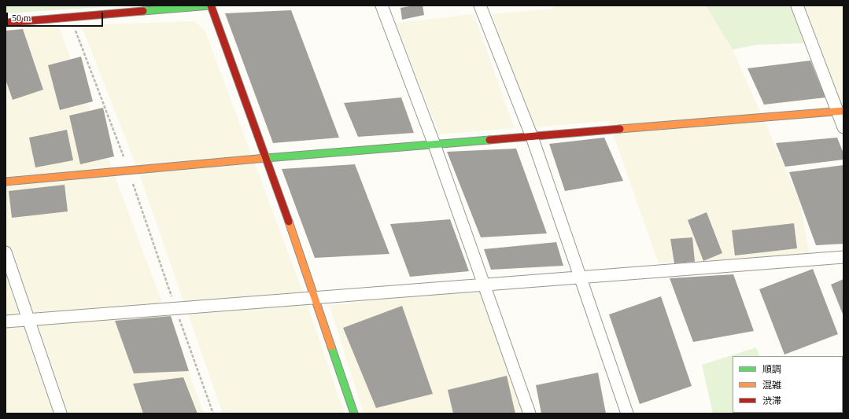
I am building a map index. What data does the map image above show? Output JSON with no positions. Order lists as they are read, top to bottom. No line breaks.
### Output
{"legend":["順調","混雑","渋滞"],"scale_bar":"50 m"}
